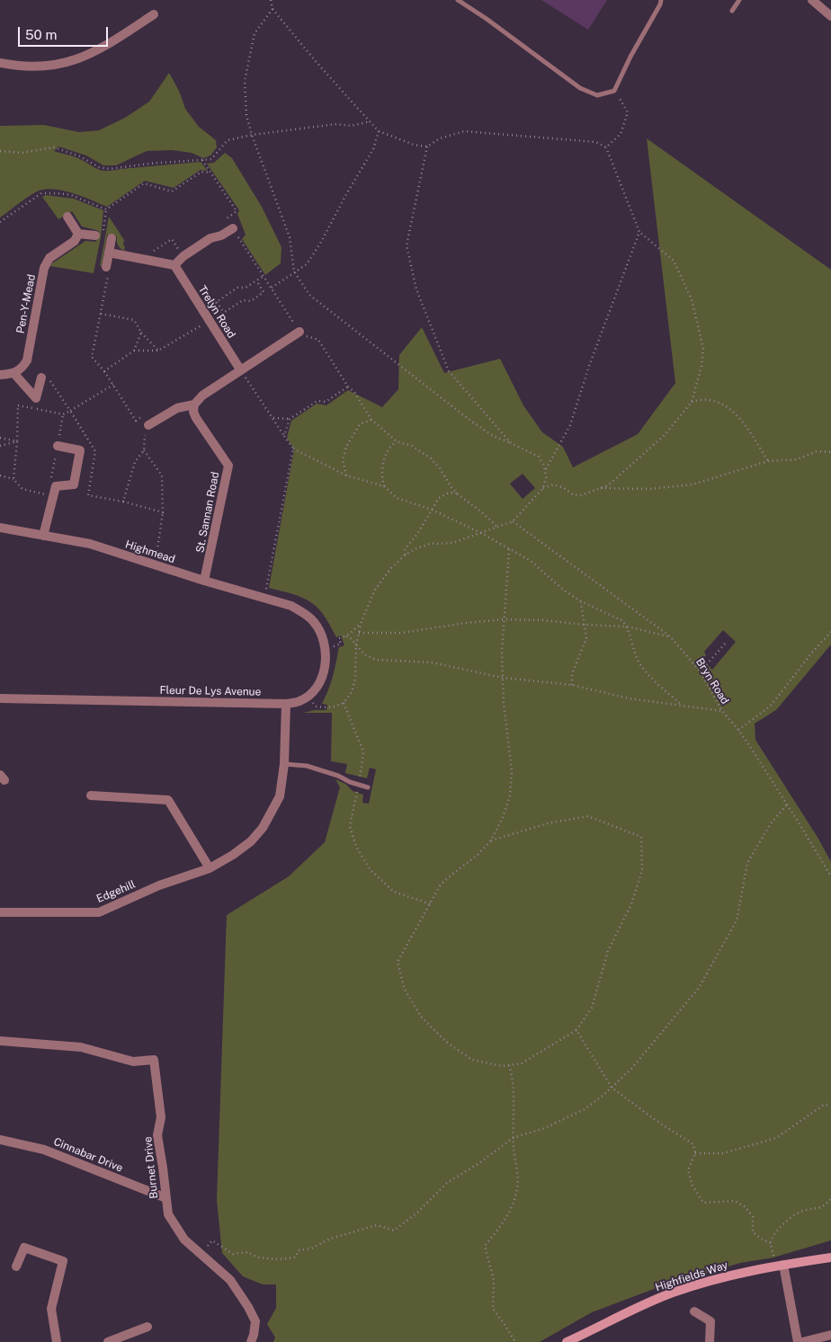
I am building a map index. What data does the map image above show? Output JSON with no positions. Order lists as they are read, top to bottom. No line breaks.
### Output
{"streets":{"main road":["Highfields Way"],"street":["Pen-Y-Mead","Trelyn Road","St. Sannan Road","Highmead","Fleur De Lys Avenue","Edgehill","Cinnabar Drive","Burnet Drive"],"path":["Bryn Road"]},"crossings":[["St. Sannan Road","Highmead"],["Highmead","Fleur De Lys Avenue"],["Fleur De Lys Avenue","Edgehill"],["Cinnabar Drive","Burnet Drive"]],"scale_bar":"50 m"}
